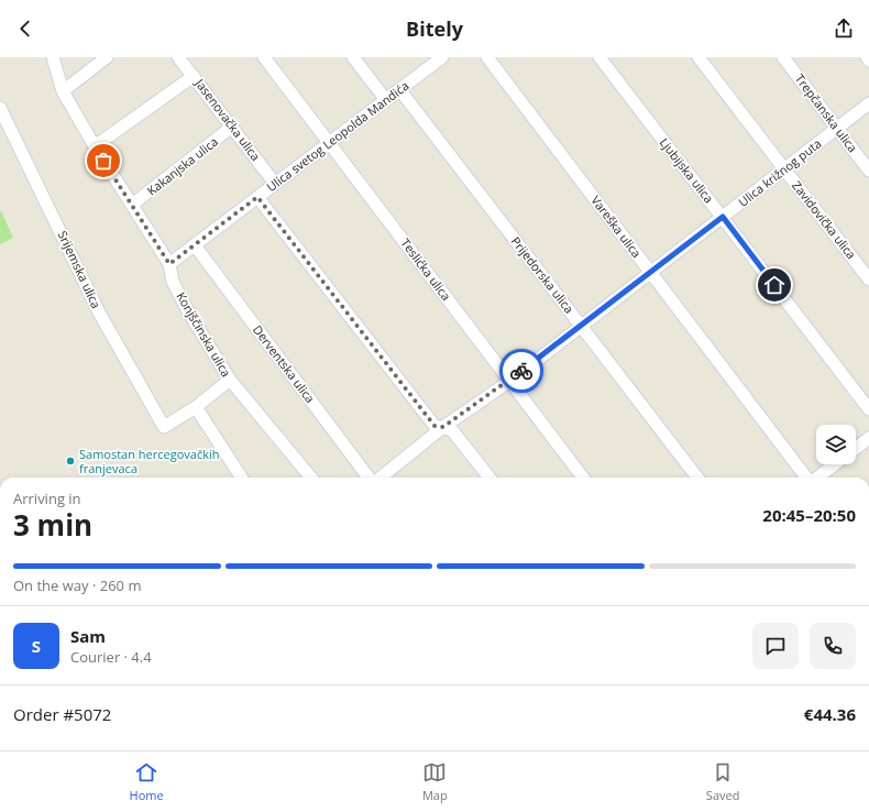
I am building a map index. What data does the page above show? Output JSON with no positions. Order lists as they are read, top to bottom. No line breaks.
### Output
{"streets":{"street":["Trepčanska ulica","Jasenovačka ulica","Ulica svetog Leopolda Mandića","Kakanjska ulica","Ljubijska ulica","Ulica križnog puta","Zavidovička ulica","Vareška ulica","Srijemska ulica","Teslićka ulica","Prijedorska ulica","Konjščinska ulica","Derventska ulica"]},"crossings":[["Trepčanska ulica","Ulica križnog puta"],["Jasenovačka ulica","Ulica svetog Leopolda Mandića"],["Jasenovačka ulica","Kakanjska ulica"],["Ulica svetog Leopolda Mandića","Teslićka ulica"],["Ulica svetog Leopolda Mandića","Prijedorska ulica"],["Ulica svetog Leopolda Mandića","Konjščinska ulica"],["Ulica svetog Leopolda Mandića","Derventska ulica"],["Kakanjska ulica","Konjščinska ulica"],["Ljubijska ulica","Ulica križnog puta"],["Ulica križnog puta","Zavidovička ulica"],["Ulica križnog puta","Vareška ulica"],["Ulica križnog puta","Teslićka ulica"],["Ulica križnog puta","Prijedorska ulica"]],"places":["Samostan hercegovačkih franjevaca"],"page":{"header":"Bitely","heading":["3 min","Arriving in","20:45–20:50"],"panel":["Sam","Courier · 4.4","Order #5072","€44.36"],"bar":"On the way · 260 m","round":"S","tabs":["Home","Map","Saved"]}}
